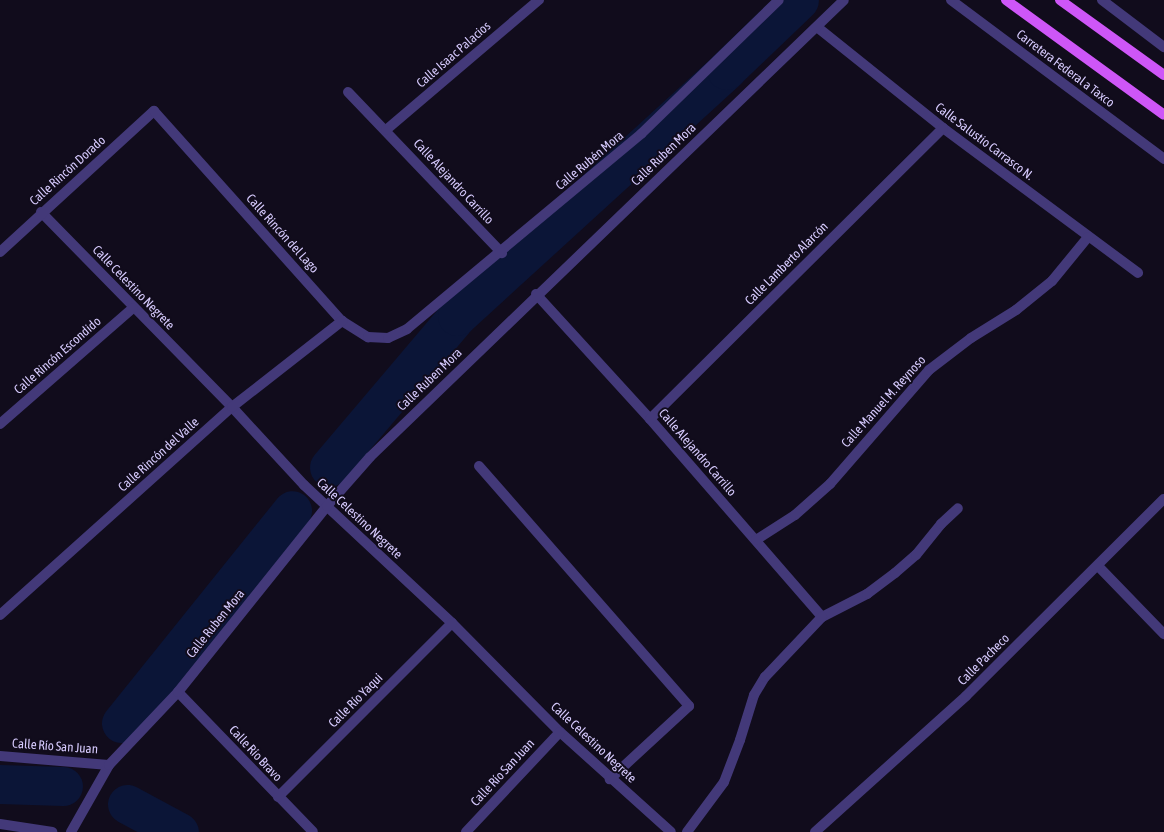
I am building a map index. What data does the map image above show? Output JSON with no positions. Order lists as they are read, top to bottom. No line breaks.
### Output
{"streets":{"street":["Calle Isaac Palacios","Carretera Federal a Taxco","Calle Salustio Carrasco N.","Calle Ruben Mora","Calle Rubén Mora","Calle Rincón Dorado","Calle Alejandro Carrillo","Calle Rincón del Lago","Calle Lamberto Alarcón","Calle Celestino Negrete","Calle Rincón Escondido","Calle Manuel M. Reynoso","Calle Rincón del Valle","Calle Pacheco","Calle Río Yaqui","Calle Río San Juan","Calle Río Bravo"]},"crossings":[["Calle Isaac Palacios","Calle Alejandro Carrillo"],["Calle Salustio Carrasco N.","Calle Ruben Mora"],["Calle Salustio Carrasco N.","Calle Lamberto Alarcón"],["Calle Salustio Carrasco N.","Calle Manuel M. Reynoso"],["Calle Ruben Mora","Calle Alejandro Carrillo"],["Calle Ruben Mora","Calle Celestino Negrete"],["Calle Ruben Mora","Calle Río San Juan"],["Calle Ruben Mora","Calle Río Bravo"],["Calle Rubén Mora","Calle Alejandro Carrillo"],["Calle Rubén Mora","Calle Rincón del Lago"],["Calle Rincón Dorado","Calle Rincón del Lago"],["Calle Rincón Dorado","Calle Celestino Negrete"],["Calle Alejandro Carrillo","Calle Lamberto Alarcón"],["Calle Alejandro Carrillo","Calle Manuel M. Reynoso"],["Calle Rincón del Lago","Calle Rincón del Valle"],["Calle Celestino Negrete","Calle Rincón Escondido"],["Calle Celestino Negrete","Calle Rincón del Valle"],["Calle Celestino Negrete","Calle Río Yaqui"],["Calle Celestino Negrete","Calle Río San Juan"],["Calle Río Yaqui","Calle Río Bravo"]]}
